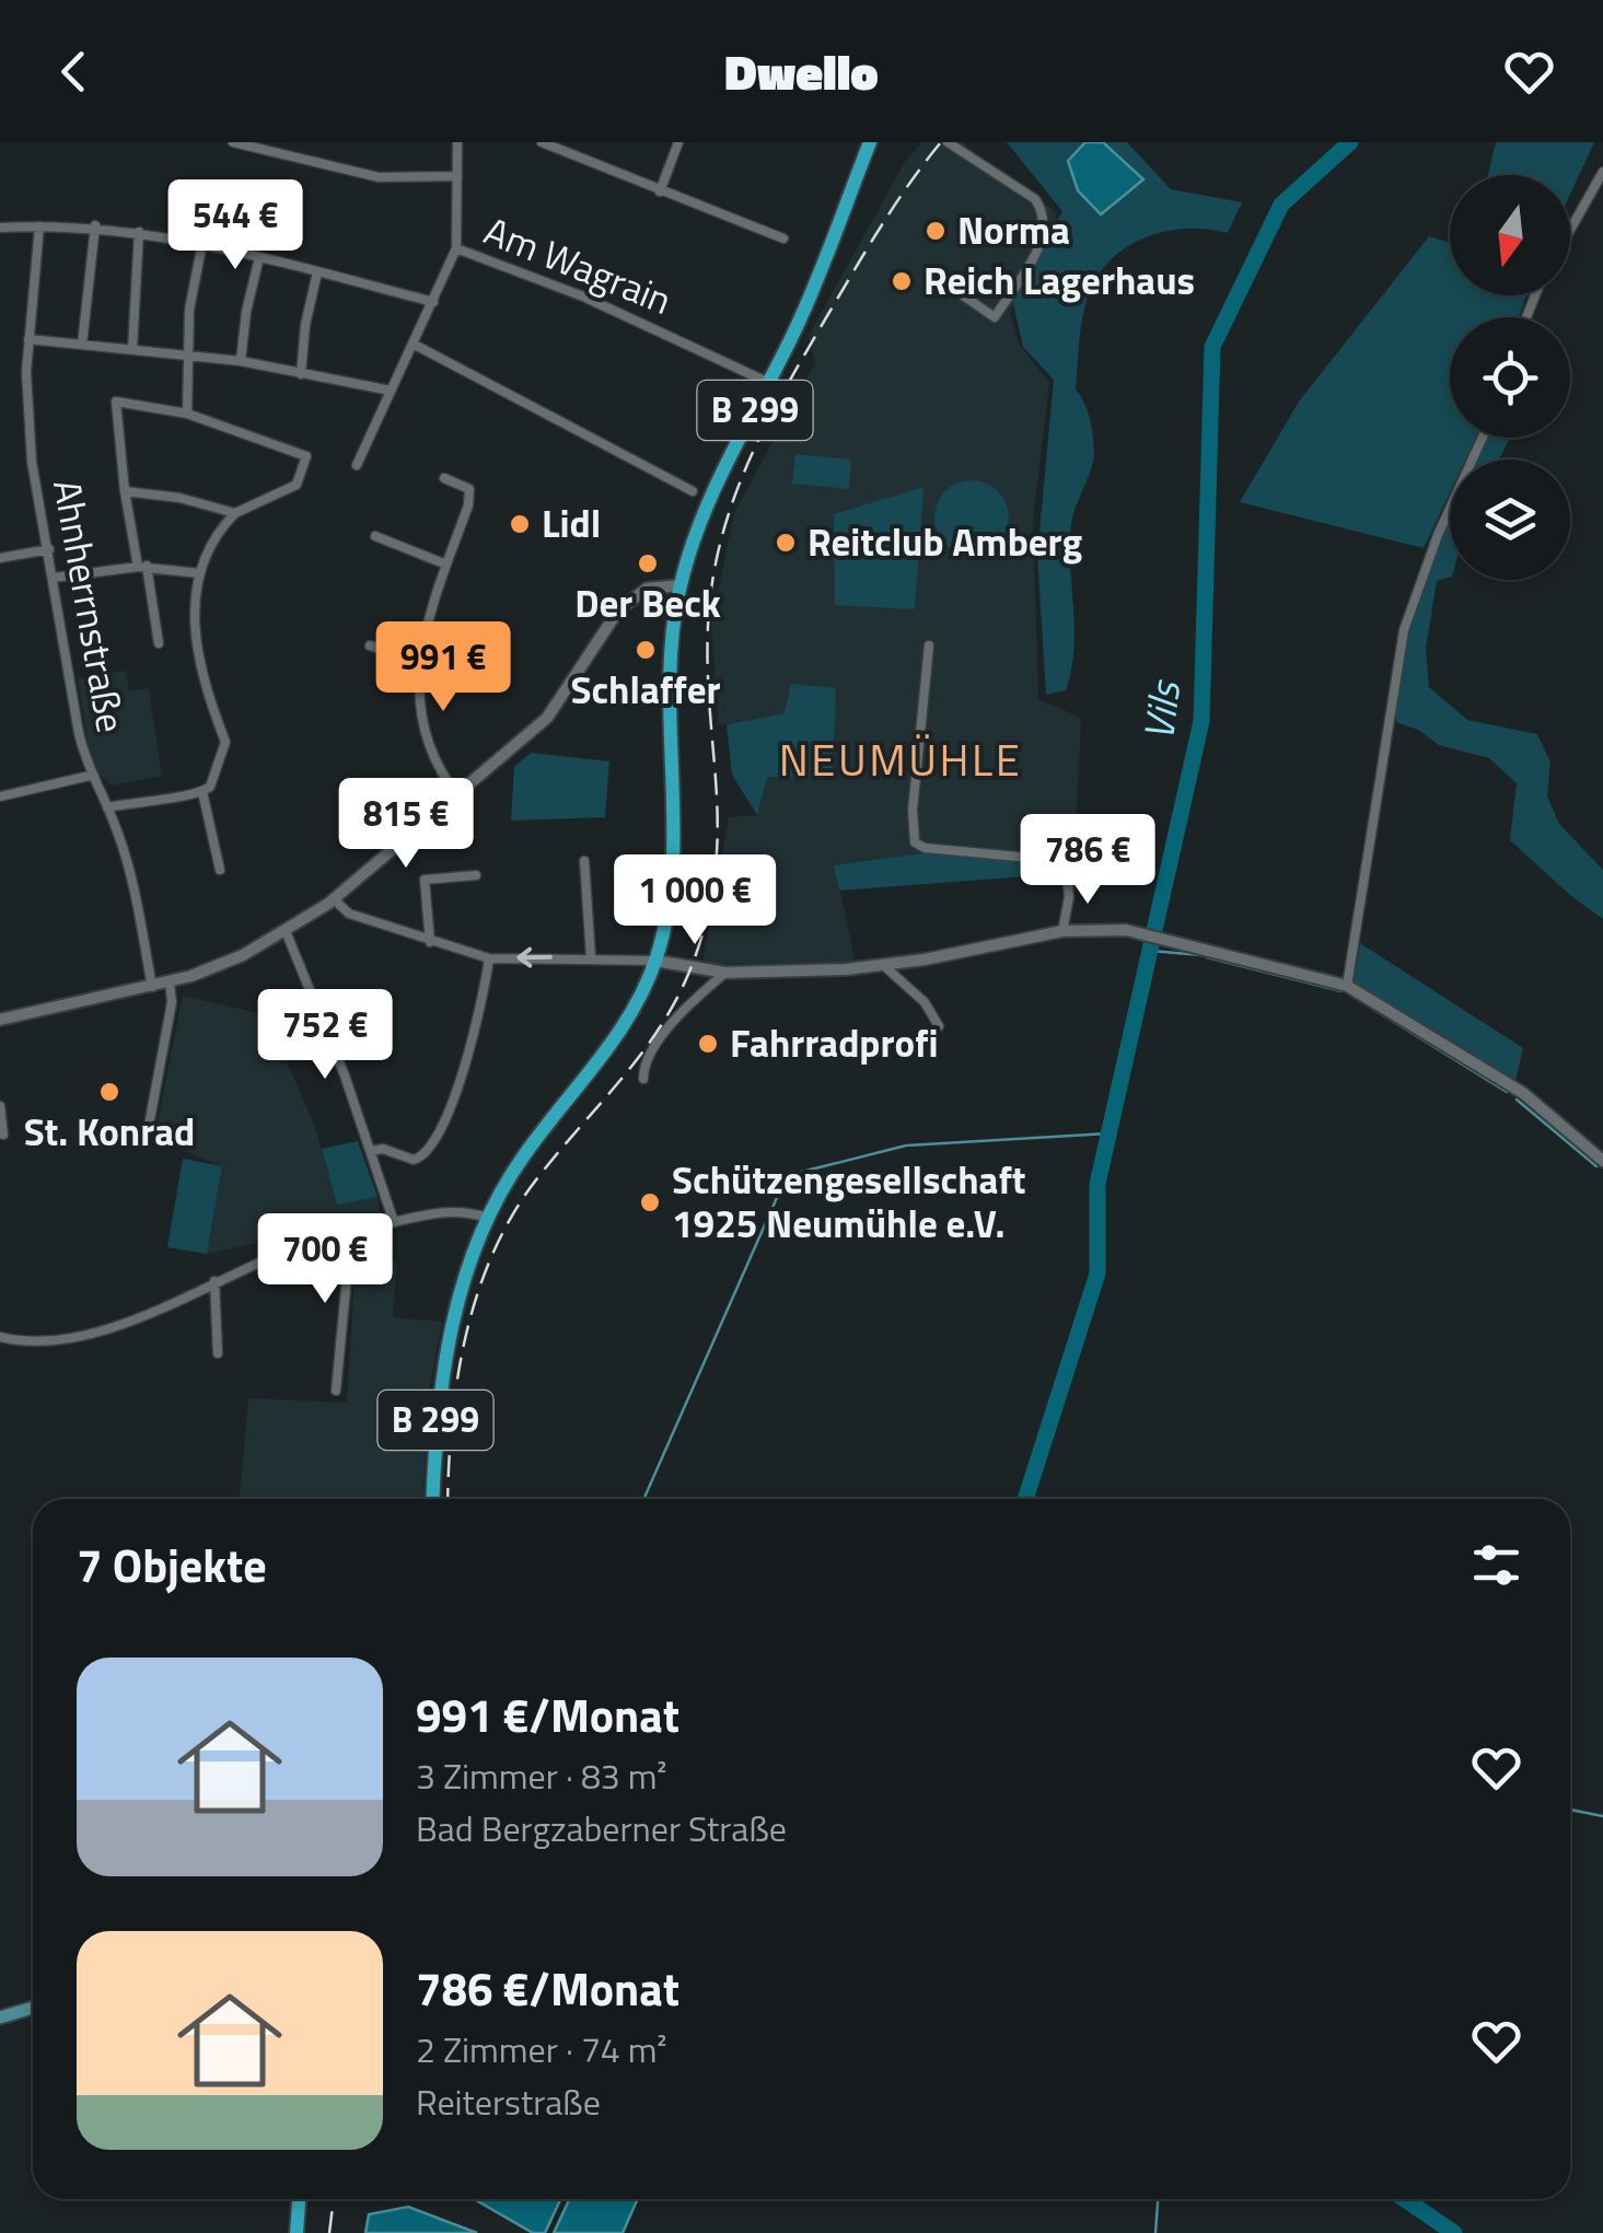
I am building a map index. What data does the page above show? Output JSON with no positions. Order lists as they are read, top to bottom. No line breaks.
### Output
{"streets":{"main road":["B 299"],"street":["Am Wagrain","Ahnherrnstraße"]},"crossings":[["Am Wagrain","B 299"]],"districts":["NEUMÜHLE"],"water":["Vils"],"places":["Norma","Reich Lagerhaus","Lidl","Reitclub Amberg","Der Beck","Schlaffer","Fahrradprofi","St. Konrad","Schützengesellschaft 1925 Neumühle e.V."],"north":"bottom","page":{"header":"Dwello","price":["544 €","991 €","815 €","786 €","1 000 €","752 €","700 €"],"heading":"7 Objekte","list":[{"name":"991 €/Monat","note":"3 Zimmer · 83 m² · Bad Bergzaberner Straße"},{"name":"786 €/Monat","note":"2 Zimmer · 74 m² · Reiterstraße"}]}}
